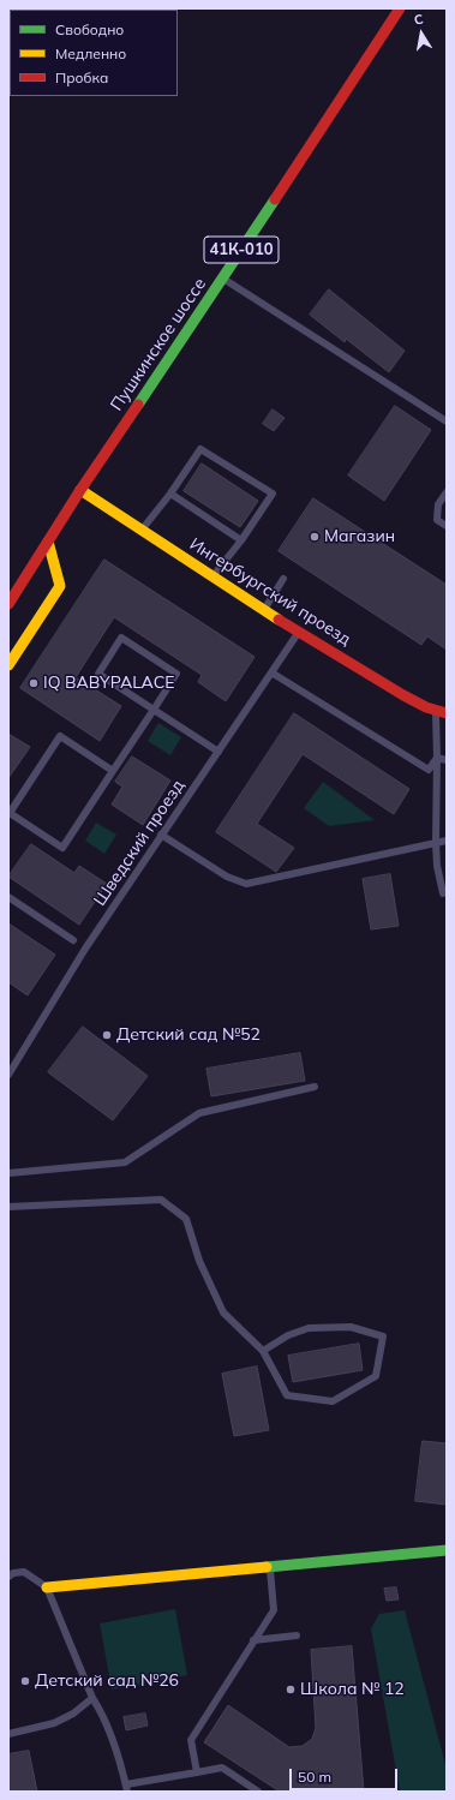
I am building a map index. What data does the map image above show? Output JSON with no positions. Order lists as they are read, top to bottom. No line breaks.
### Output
{"streets":{"street":["41К-010","Пушкинское шоссе","Ингербургский проезд"],"lane":["Шведский проезд"]},"crossings":[["Пушкинское шоссе","Ингербургский проезд"],["Ингербургский проезд","Шведский проезд"]],"places":["Магазин","IQ BABYPALACE","Детский сад №52","Детский сад №26","Школа № 12"],"legend":["Свободно","Медленно","Пробка"],"scale_bar":"50 m","north":"top"}
